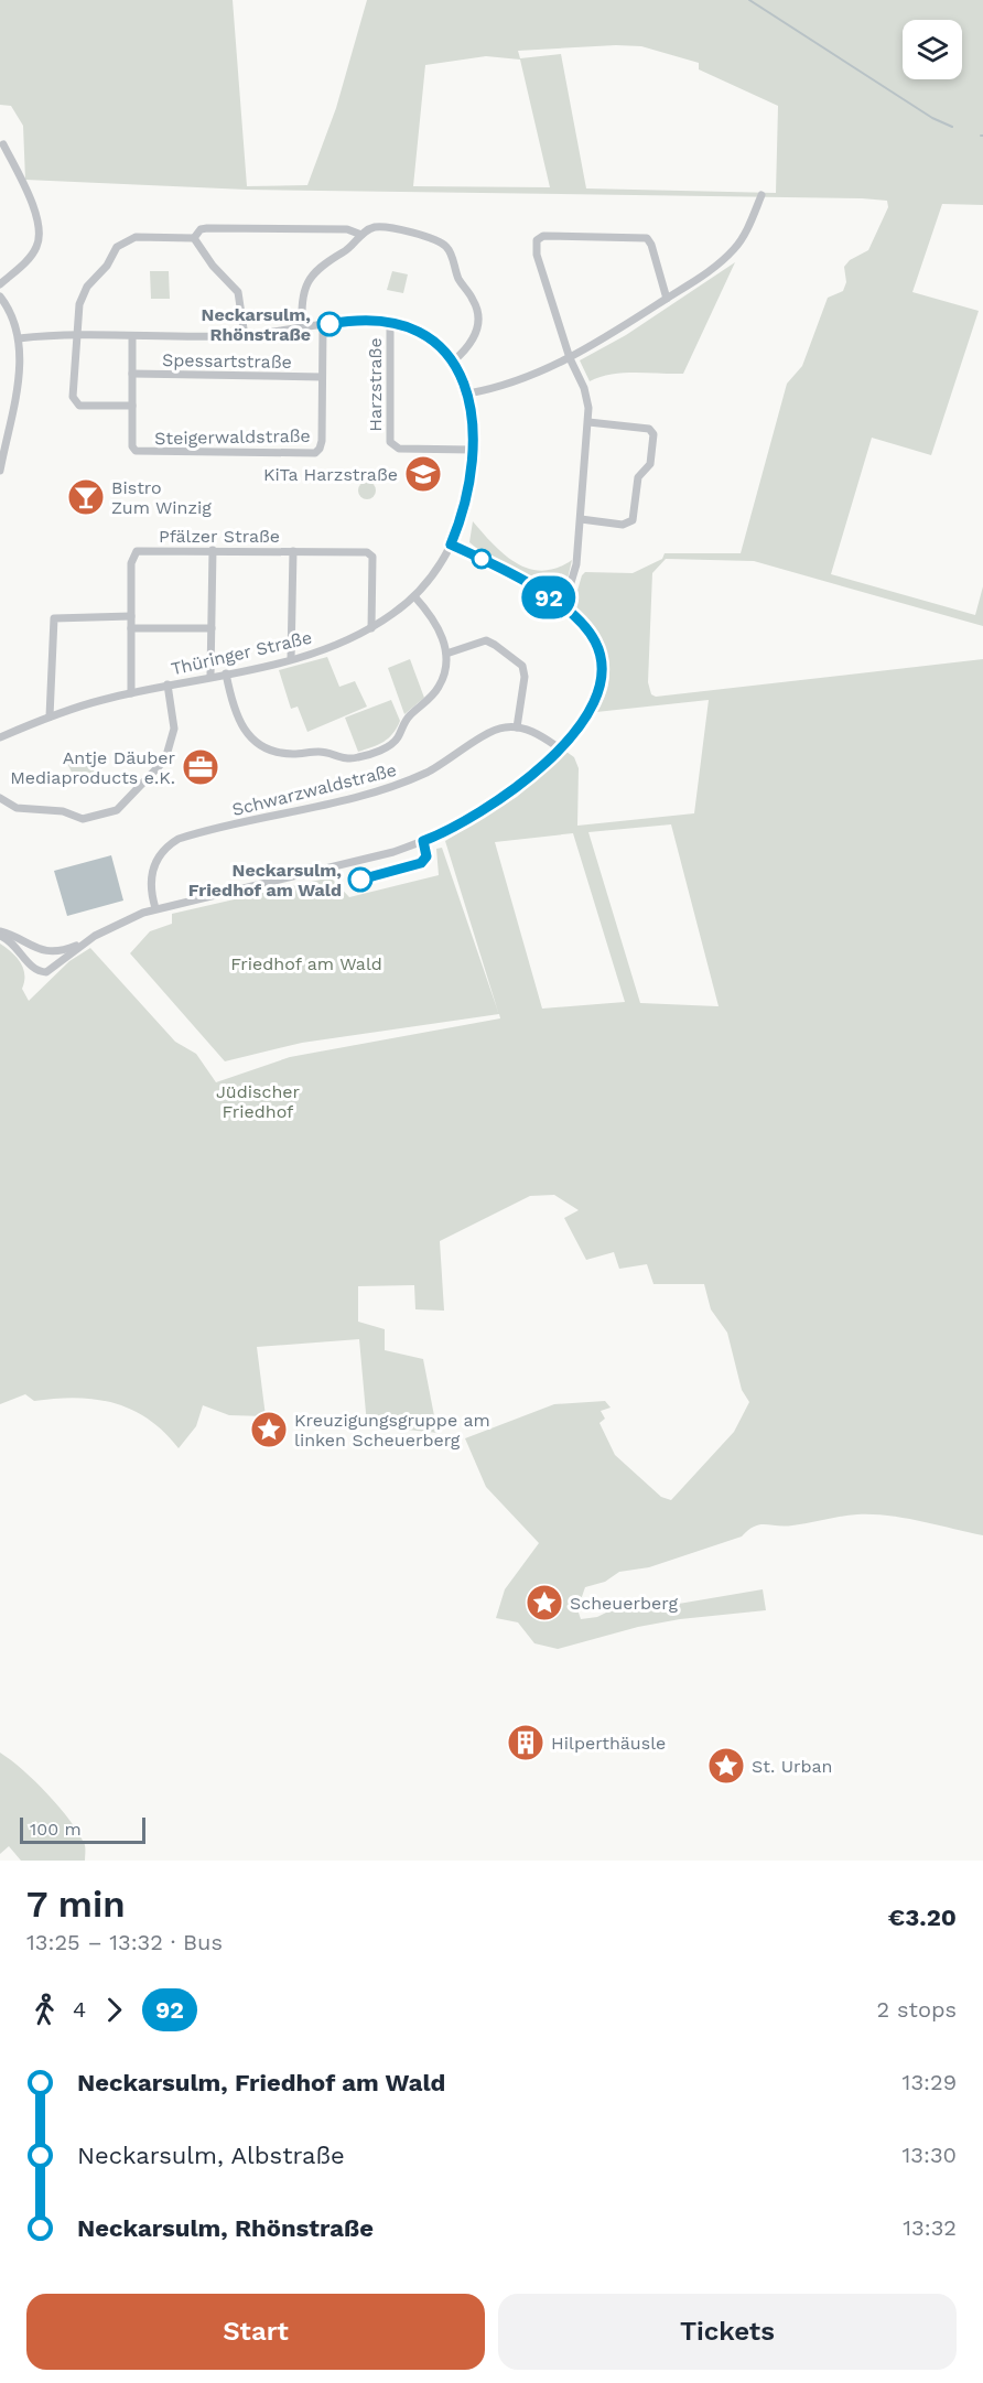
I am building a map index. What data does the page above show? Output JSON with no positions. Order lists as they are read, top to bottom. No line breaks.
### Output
{"streets":{"street":["Spessartstraße","Harzstraße","Steigerwaldstraße","Pfälzer Straße","Thüringer Straße","Schwarzwaldstraße"]},"crossings":[["Spessartstraße","Steigerwaldstraße"],["Harzstraße","Thüringer Straße"],["Steigerwaldstraße","Thüringer Straße"],["Pfälzer Straße","Thüringer Straße"]],"parks":["Friedhof am Wald","Jüdischer Friedhof"],"places":{"other":["Neckarsulm, Rhönstraße","Neckarsulm, Friedhof am Wald"],"school or university":["KiTa Harzstraße"],"bar":["Bistro Zum Winzig"],"office":["Antje Däuber Mediaproducts e.K."],"place":["Kreuzigungsgruppe am linken Scheuerberg","Scheuerberg","St. Urban"],"building":["Hilperthäusle"]},"lines":["bus line 92"],"scale_bar":"100 m","page":{"on_map":"92","scale":"100 m","heading":["7 min","13:25 – 13:32 · Bus","€3.20"],"legs":["4","92","2 stops"],"list":[{"name":"Neckarsulm, Friedhof am Wald","value":"13:29"},{"name":"Neckarsulm, Albstraße","value":"13:30"},{"name":"Neckarsulm, Rhönstraße","value":"13:32"}],"buttons":["Start","Tickets"]}}
